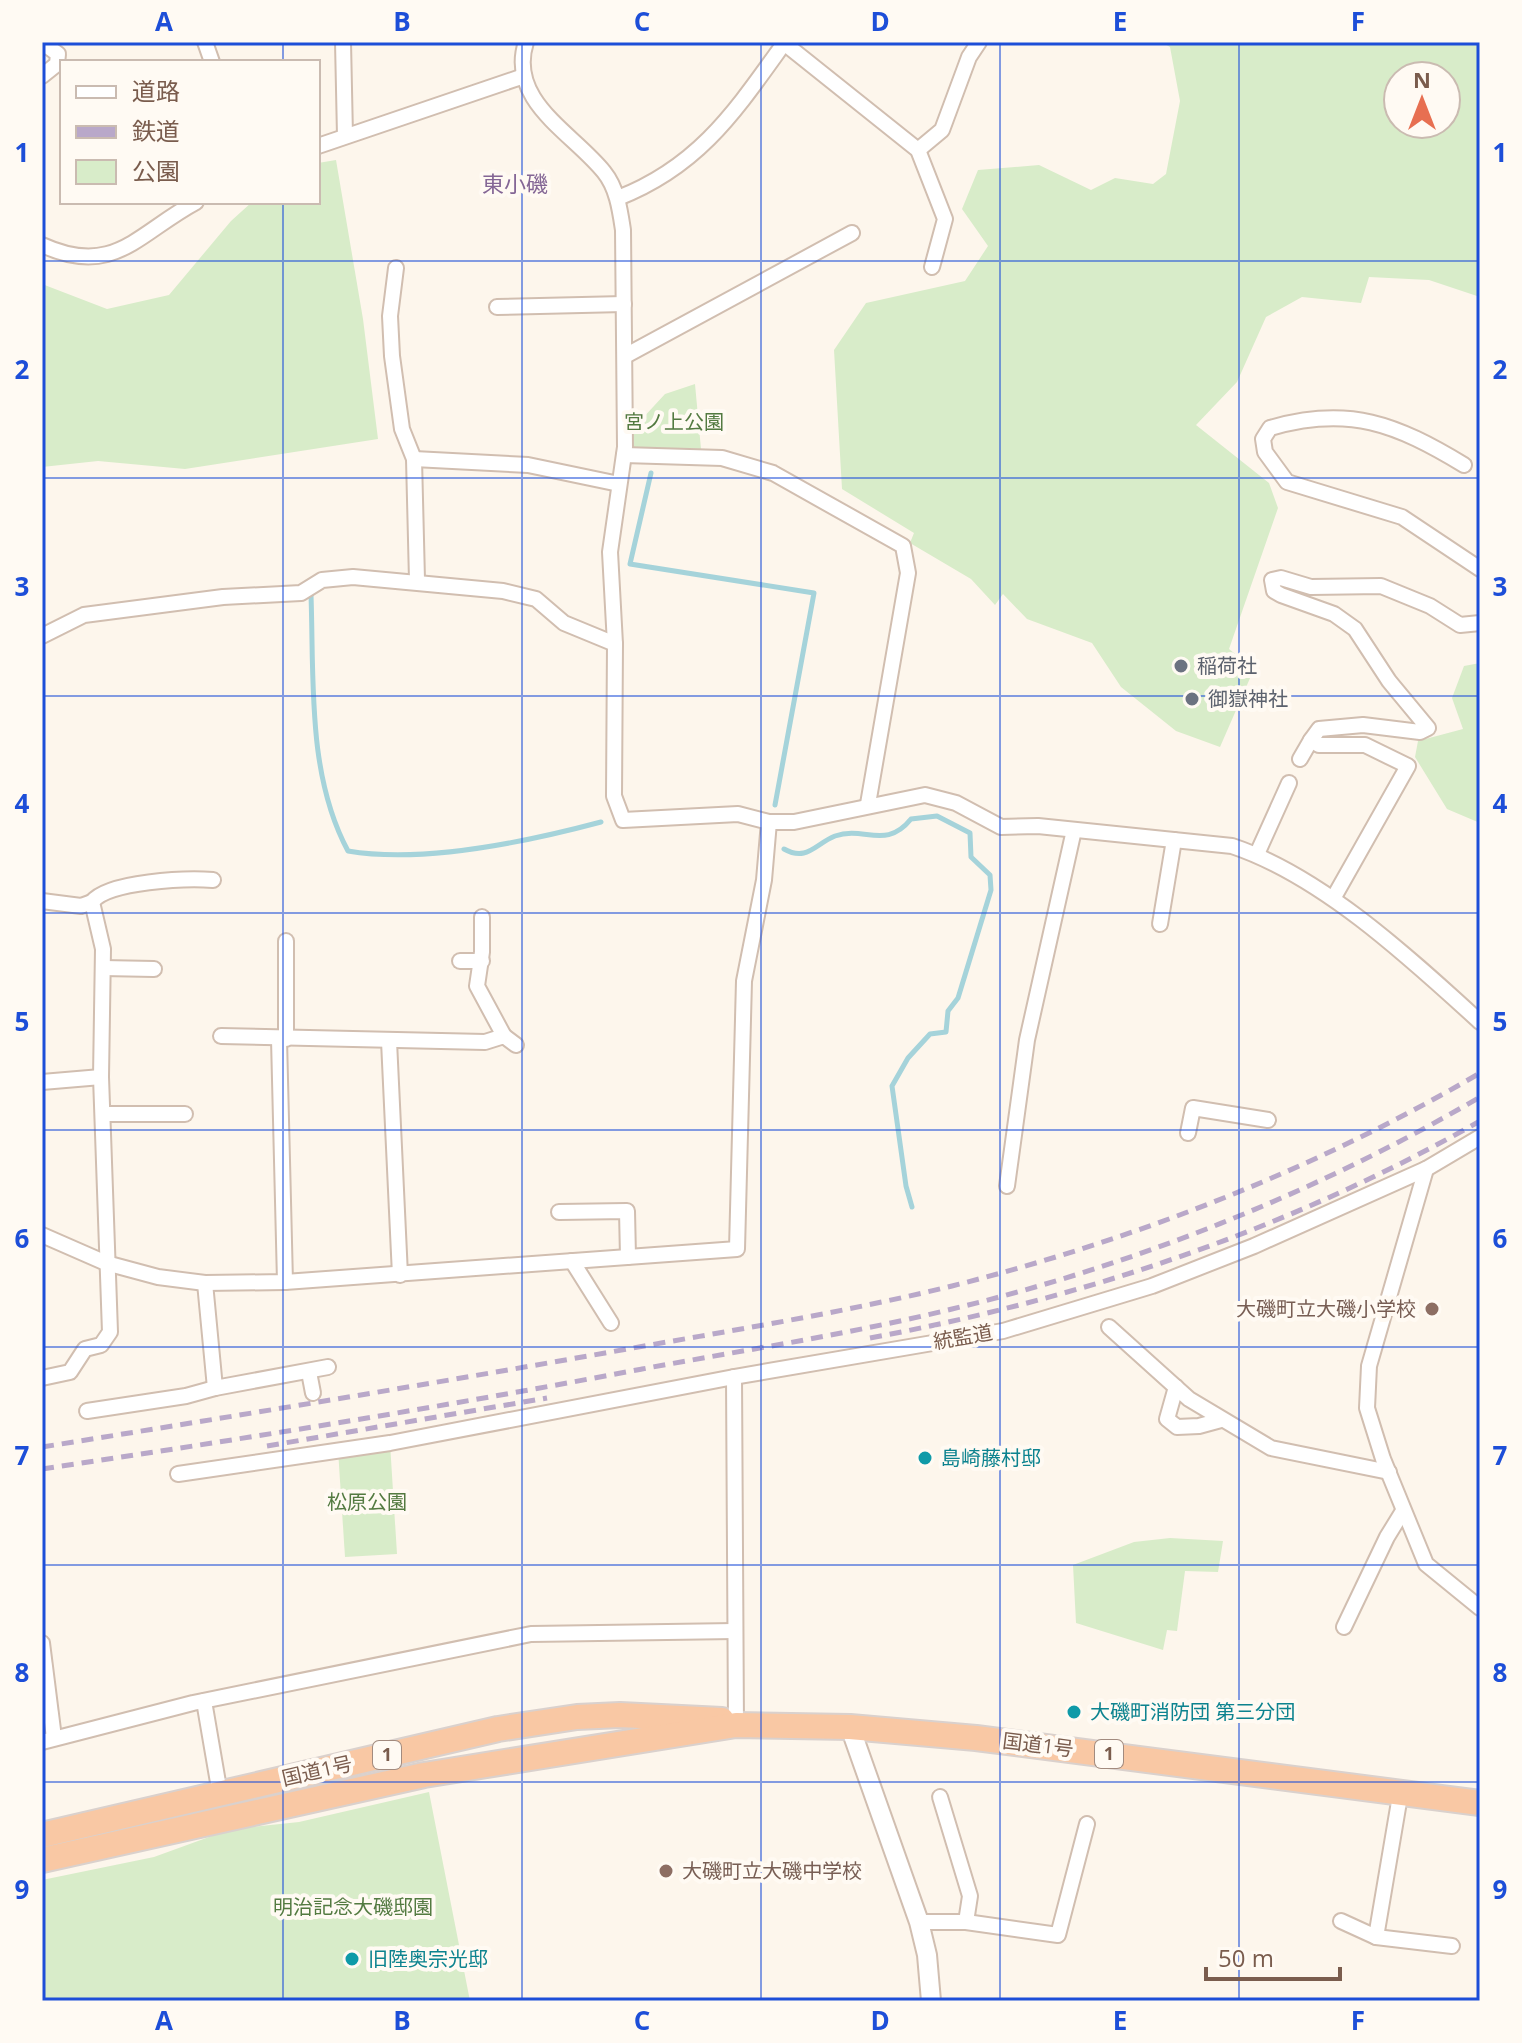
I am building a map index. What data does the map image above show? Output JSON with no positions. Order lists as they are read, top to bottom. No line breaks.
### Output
{"streets":{"highway":["国道1号","1"],"street":["統監道"]},"districts":["東小磯"],"parks":["宮ノ上公園","松原公園","明治記念大磯邸園"],"places":["稲荷社","御嶽神社","大磯町立大磯小学校","島崎藤村邸","大磯町消防団 第三分団","大磯町立大磯中学校","旧陸奥宗光邸"],"legend":["道路","鉄道","公園"],"scale_bar":"50 m","north":"top","grid":{"columns":["A","B","C","D","E","F"],"rows":["1","2","3","4","5","6","7","8","9"]}}
